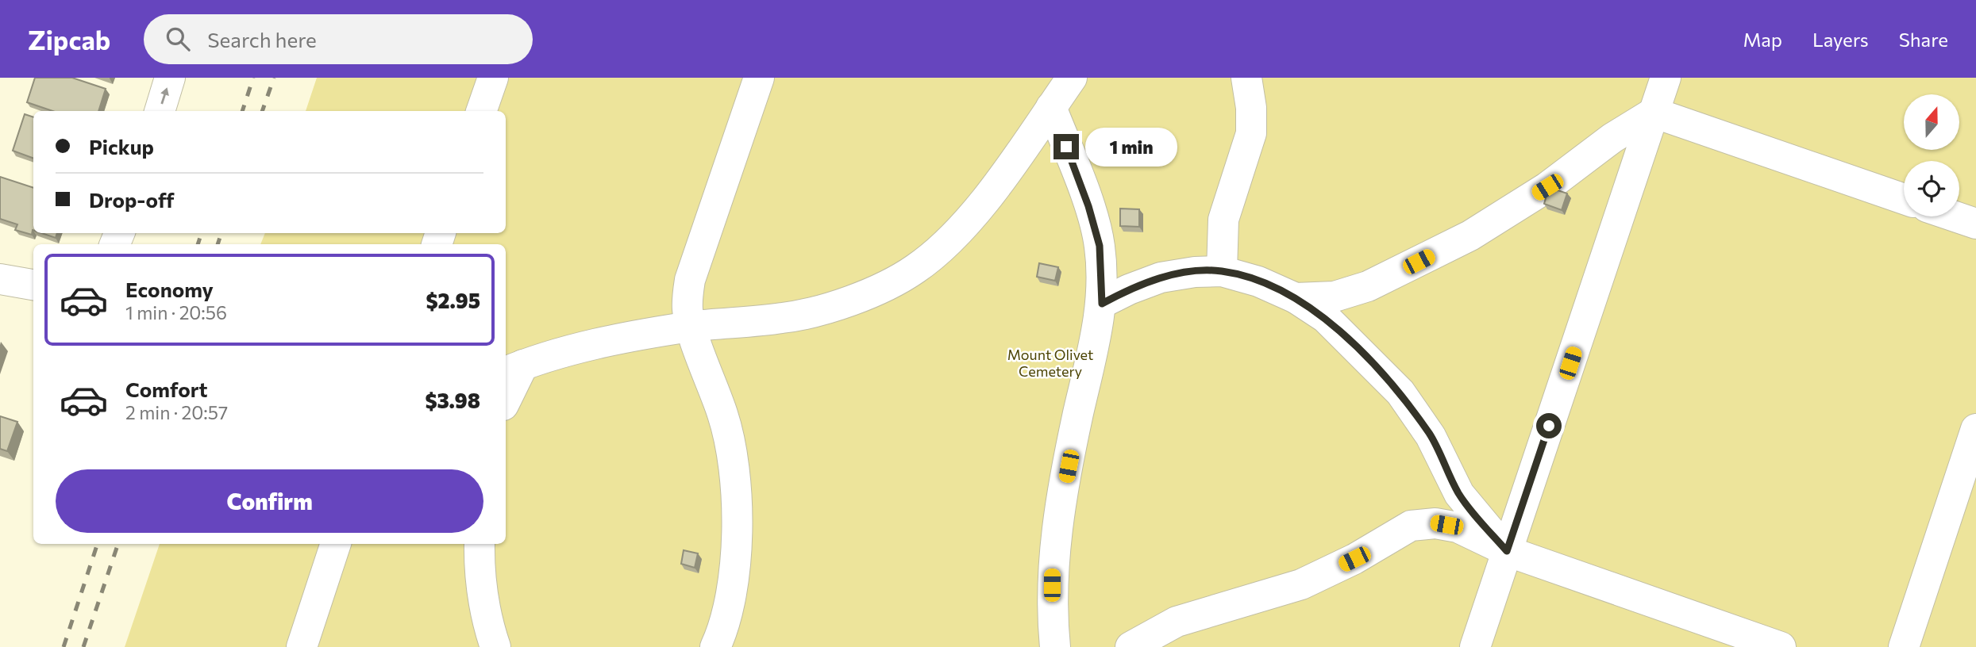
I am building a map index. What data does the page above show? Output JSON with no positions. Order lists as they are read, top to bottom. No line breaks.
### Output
{"parks":["Mount Olivet Cemetery"],"north":"top","page":{"header":"Zipcab","search":"Search here","nav":["Map","Layers","Share"],"banner":["Pickup","Drop-off"],"bubble":"1 min","list":[{"name":"Economy","note":"1 min · 20:56","value":"$2.95"},{"name":"Comfort","note":"2 min · 20:57","value":"$3.98"}],"buttons":"Confirm"}}
